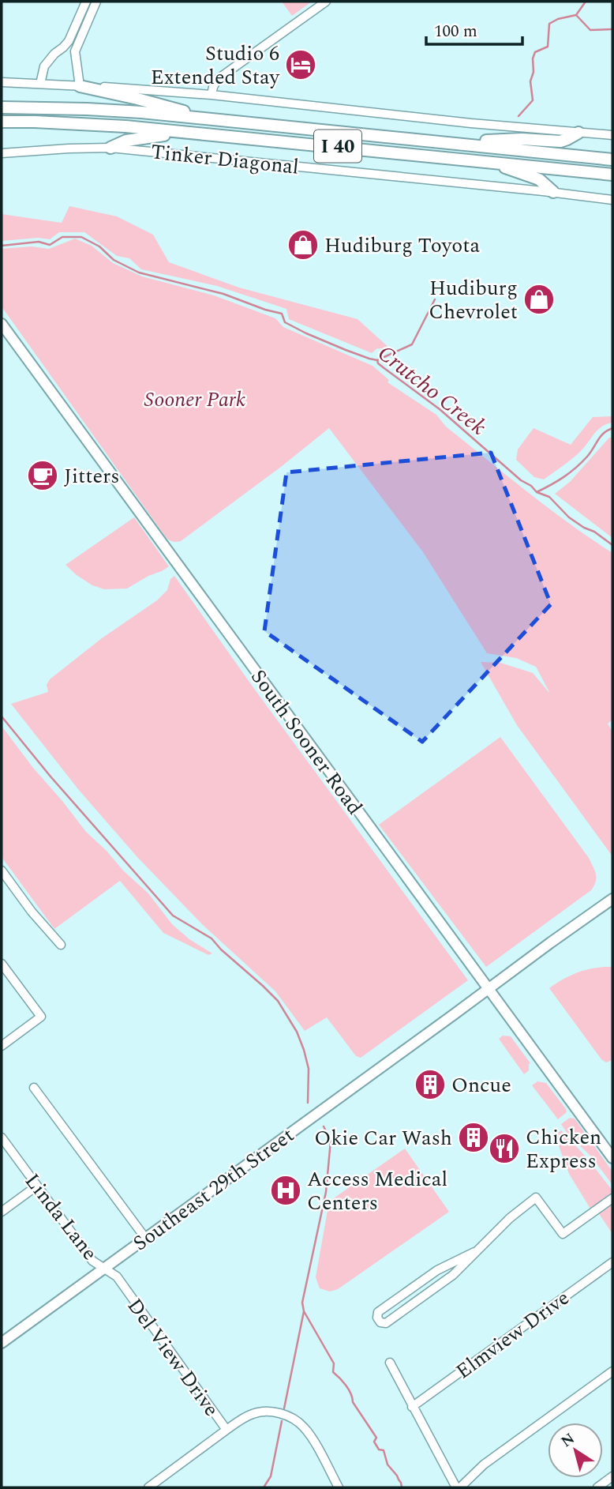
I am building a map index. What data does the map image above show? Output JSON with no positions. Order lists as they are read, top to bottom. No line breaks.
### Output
{"streets":{"highway":["I 40","Tinker Diagonal"],"main road":["South Sooner Road","Southeast 29th Street"],"street":["Linda Lane","Elmview Drive","Del View Drive"]},"crossings":[["South Sooner Road","Southeast 29th Street"],["Southeast 29th Street","Linda Lane"],["Southeast 29th Street","Del View Drive"],["Linda Lane","Del View Drive"]],"water":["Crutcho Creek"],"parks":["Sooner Park"],"places":{"hotel":["Studio 6 Extended Stay"],"shop":["Hudiburg Toyota","Hudiburg Chevrolet"],"cafe":["Jitters"],"building":["Oncue","Okie Car Wash"],"restaurant":["Chicken Express"],"hospital":["Access Medical Centers"]},"scale_bar":"100 m","north":"top left"}
